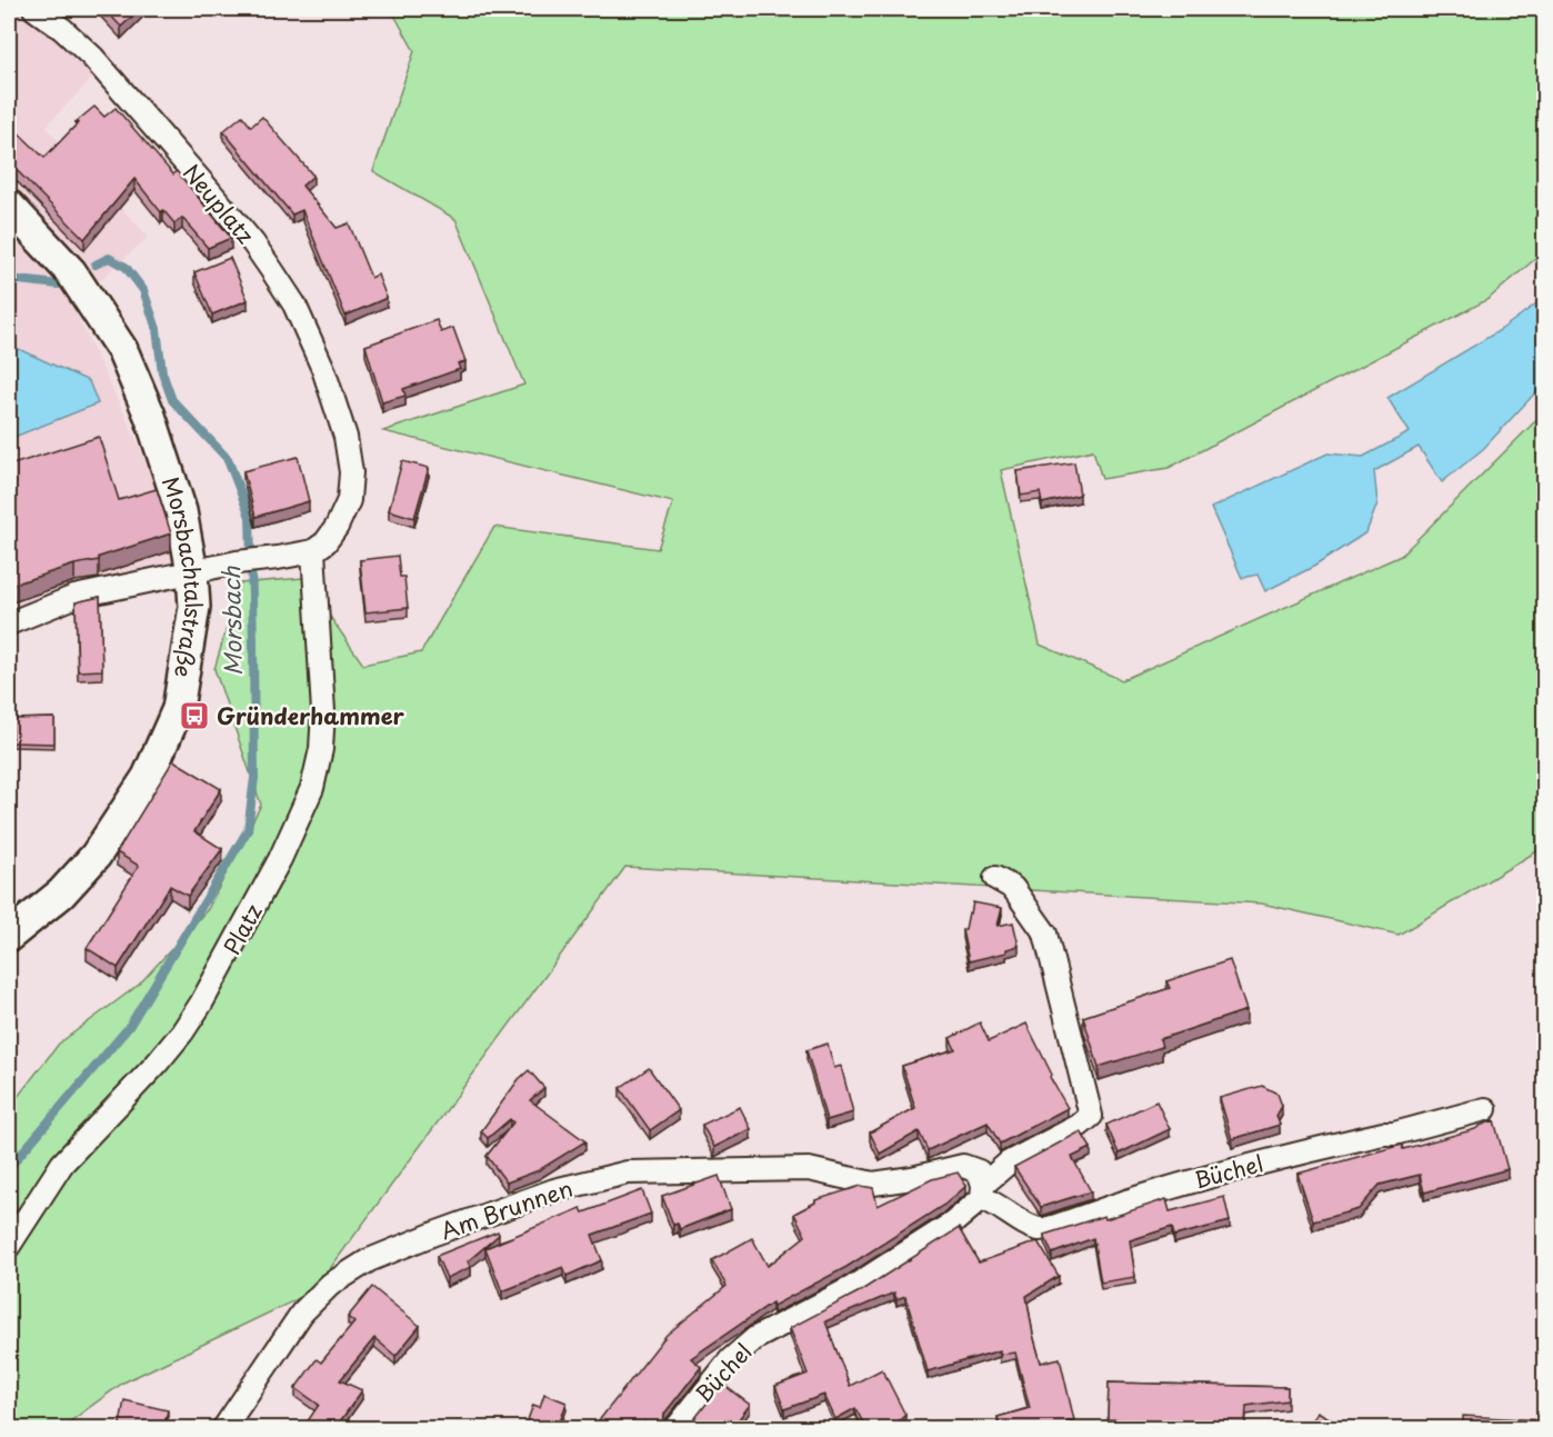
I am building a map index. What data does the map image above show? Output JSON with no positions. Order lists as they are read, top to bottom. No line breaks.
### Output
{"streets":{"main road":["Morsbachtalstraße"],"street":["Neuplatz","Platz","Büchel","Am Brunnen"]},"crossings":[["Neuplatz","Platz"],["Büchel","Am Brunnen"]],"water":["Morsbach"],"places":{"bus stop":["Gründerhammer"]}}
